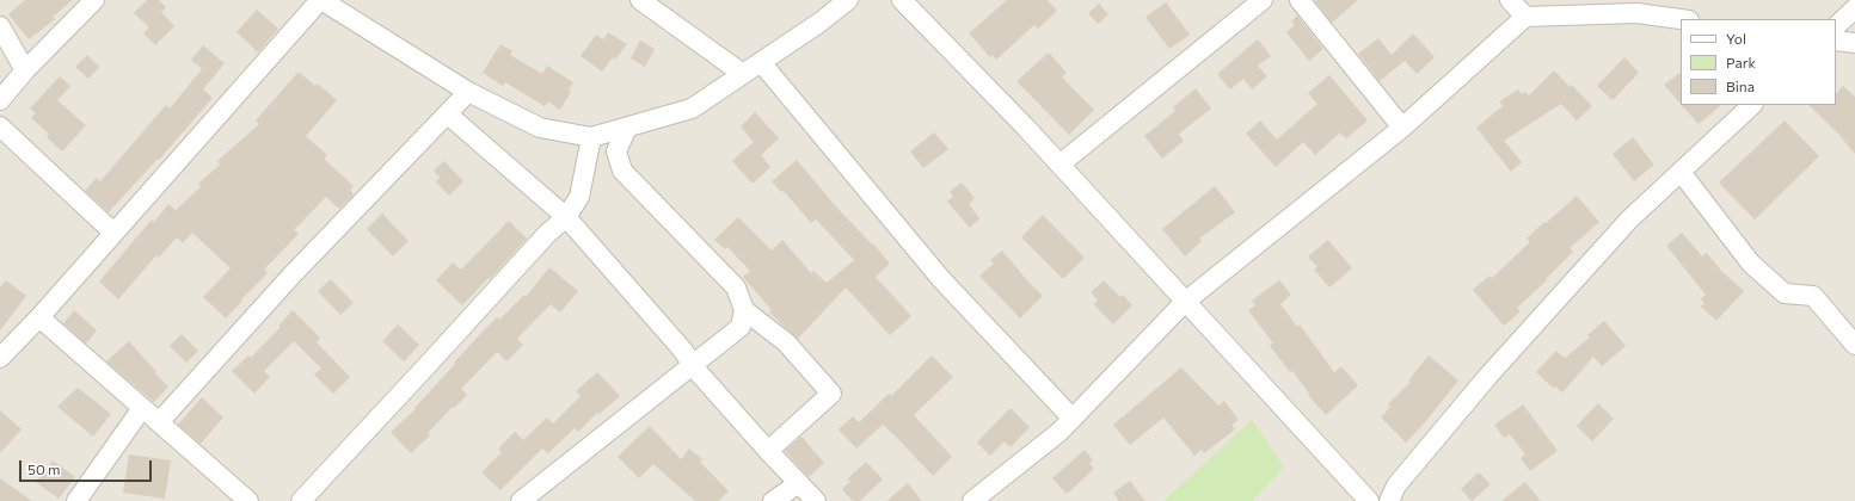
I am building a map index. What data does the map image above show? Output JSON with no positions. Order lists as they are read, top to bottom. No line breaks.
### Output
{"legend":["Yol","Park","Bina"],"scale_bar":"50 m"}
